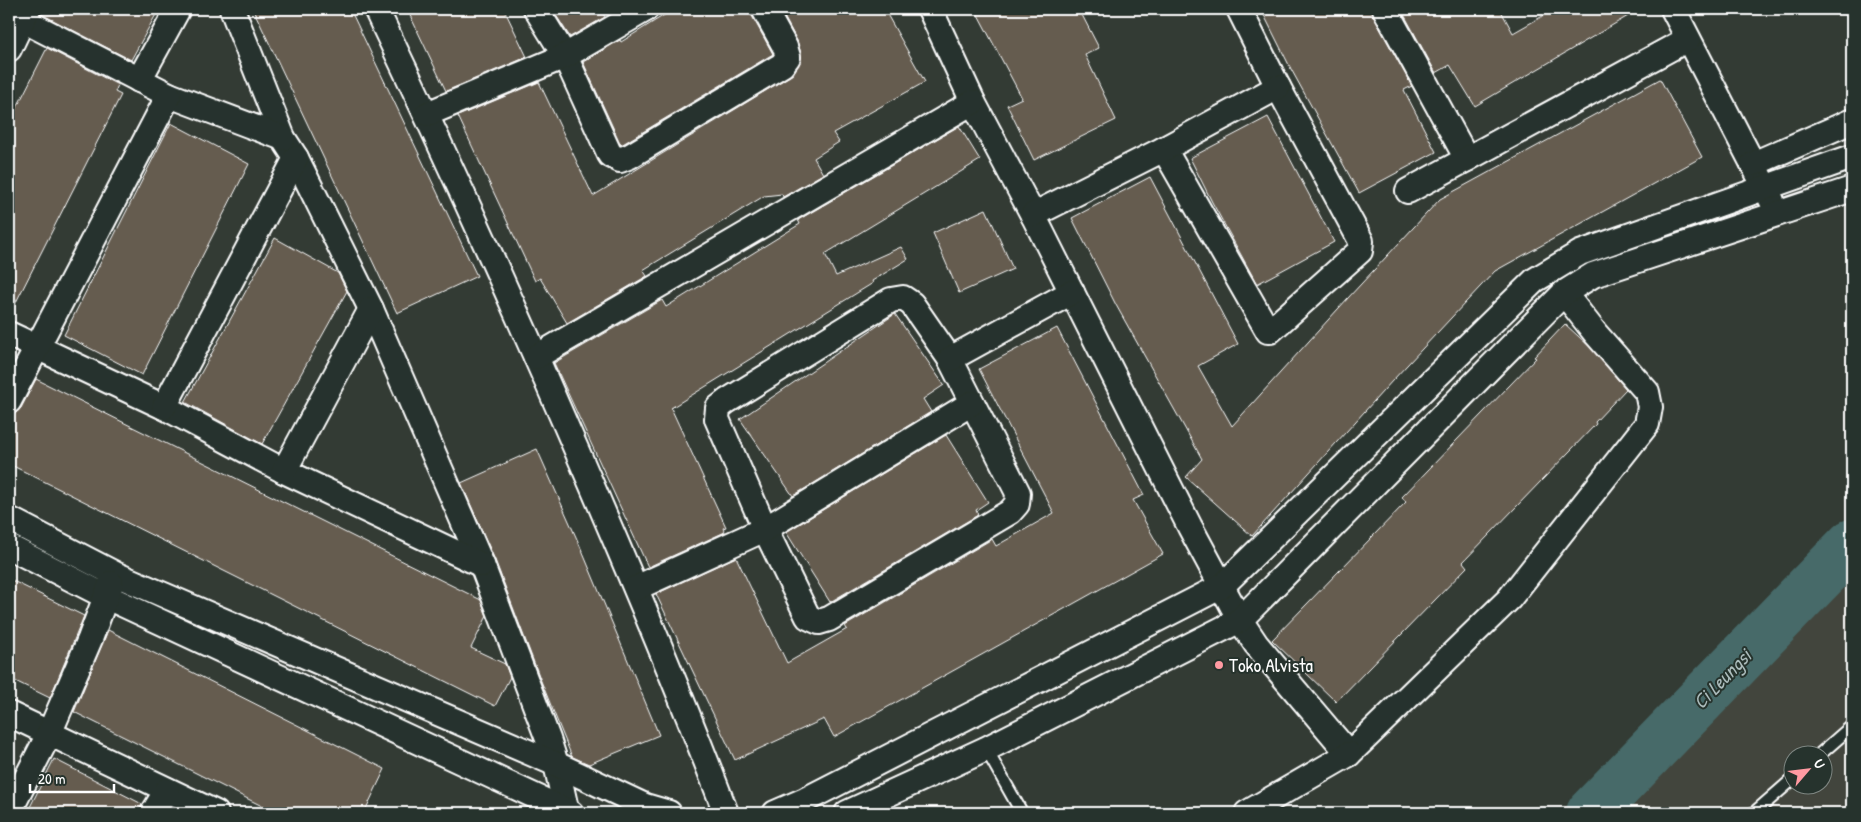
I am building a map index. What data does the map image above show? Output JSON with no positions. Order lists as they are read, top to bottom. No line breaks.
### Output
{"water":["Ci Leungsi"],"places":["Toko Alvista"],"scale_bar":"20 m","north":"top right"}
